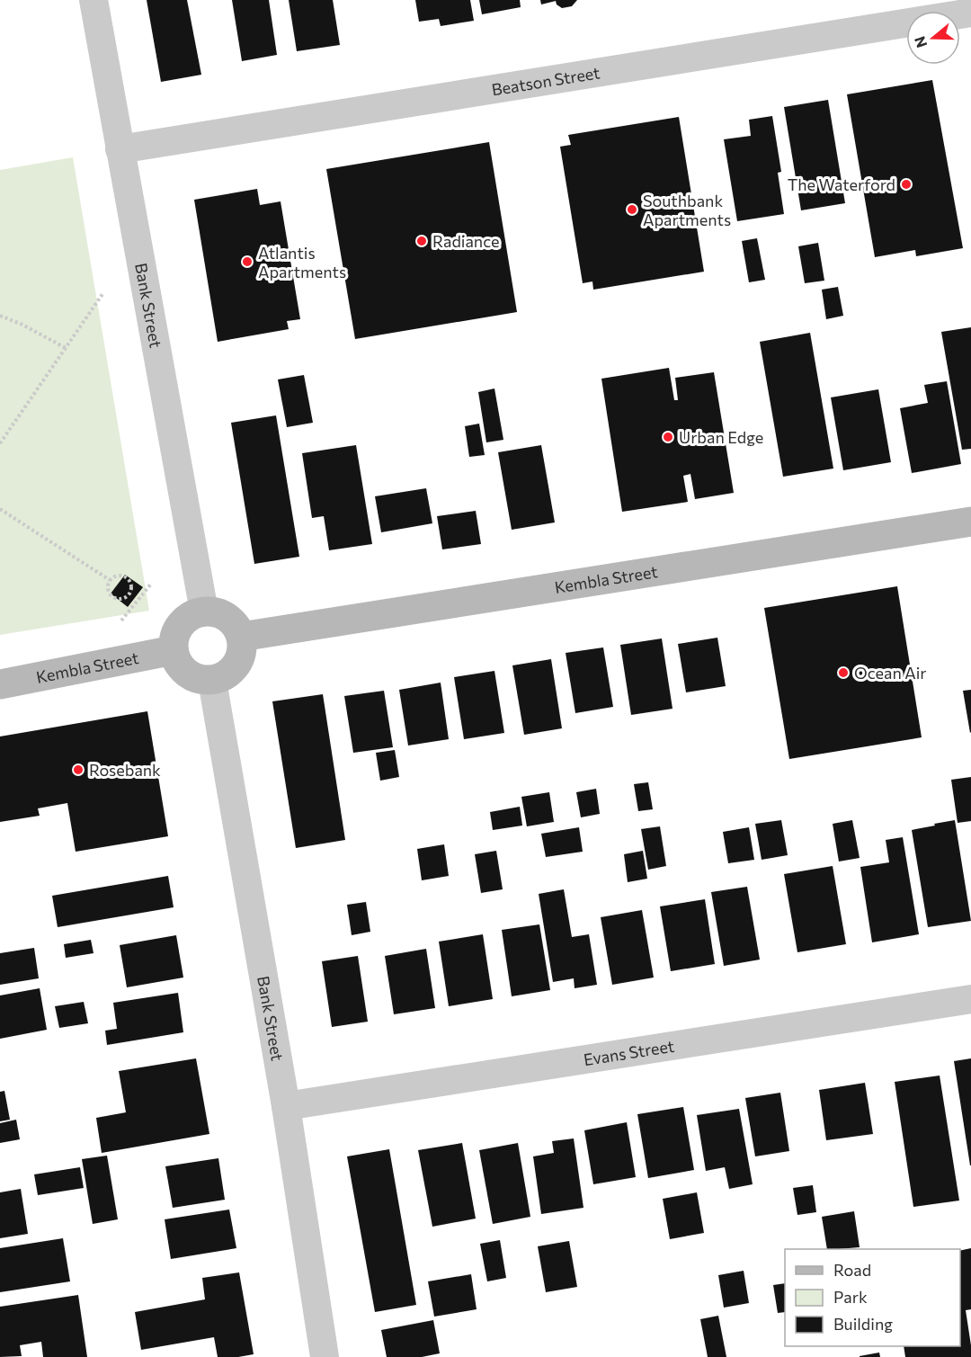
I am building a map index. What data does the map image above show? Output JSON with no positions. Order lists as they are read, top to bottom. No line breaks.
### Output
{"streets":{"street":["Beatson Street","Bank Street","Kembla Street","Evans Street"]},"crossings":[["Beatson Street","Bank Street"],["Bank Street","Kembla Street"],["Bank Street","Evans Street"]],"places":["The Waterford","Southbank Apartments","Radiance","Atlantis Apartments","Urban Edge","Ocean Air","Rosebank"],"legend":["Road","Park","Building"],"north":"left"}
